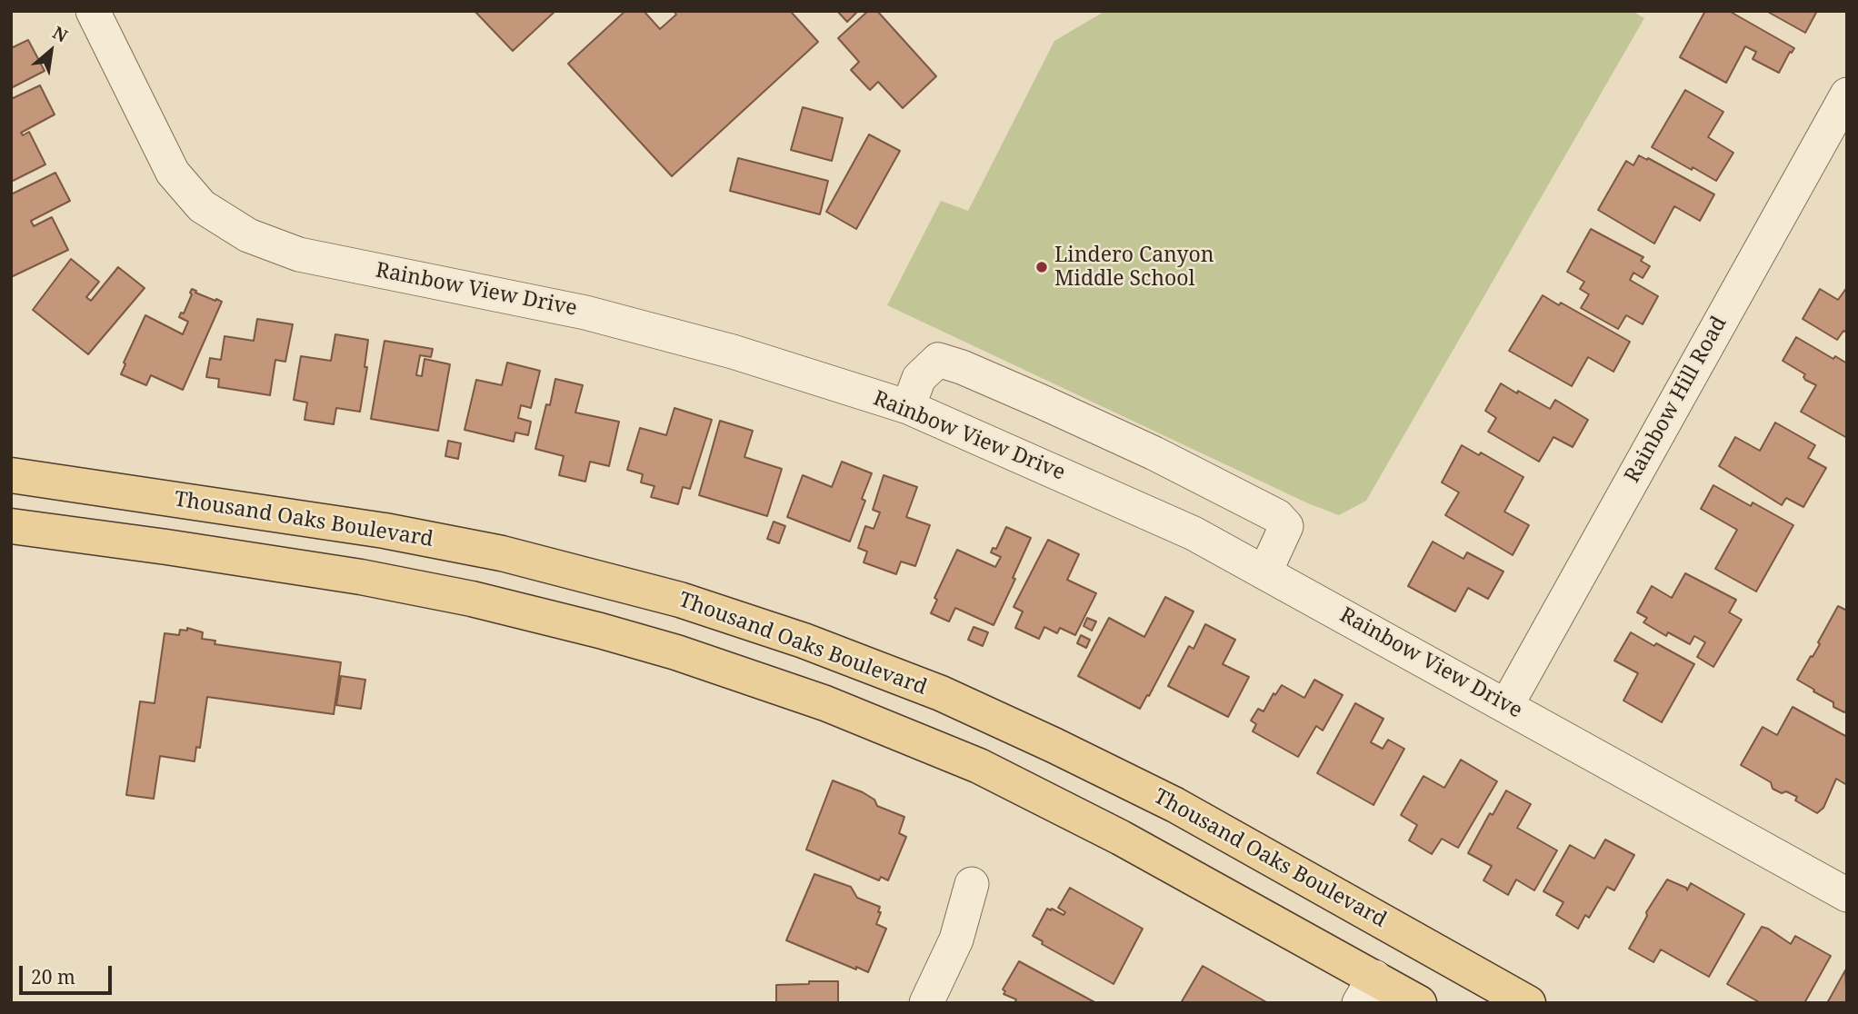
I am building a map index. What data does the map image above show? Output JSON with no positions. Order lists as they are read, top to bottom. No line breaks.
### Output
{"streets":{"main road":["Thousand Oaks Boulevard"],"street":["Rainbow View Drive","Rainbow Hill Road"]},"crossings":[["Rainbow View Drive","Rainbow Hill Road"]],"places":["Lindero Canyon Middle School"],"scale_bar":"20 m","north":"top right"}
